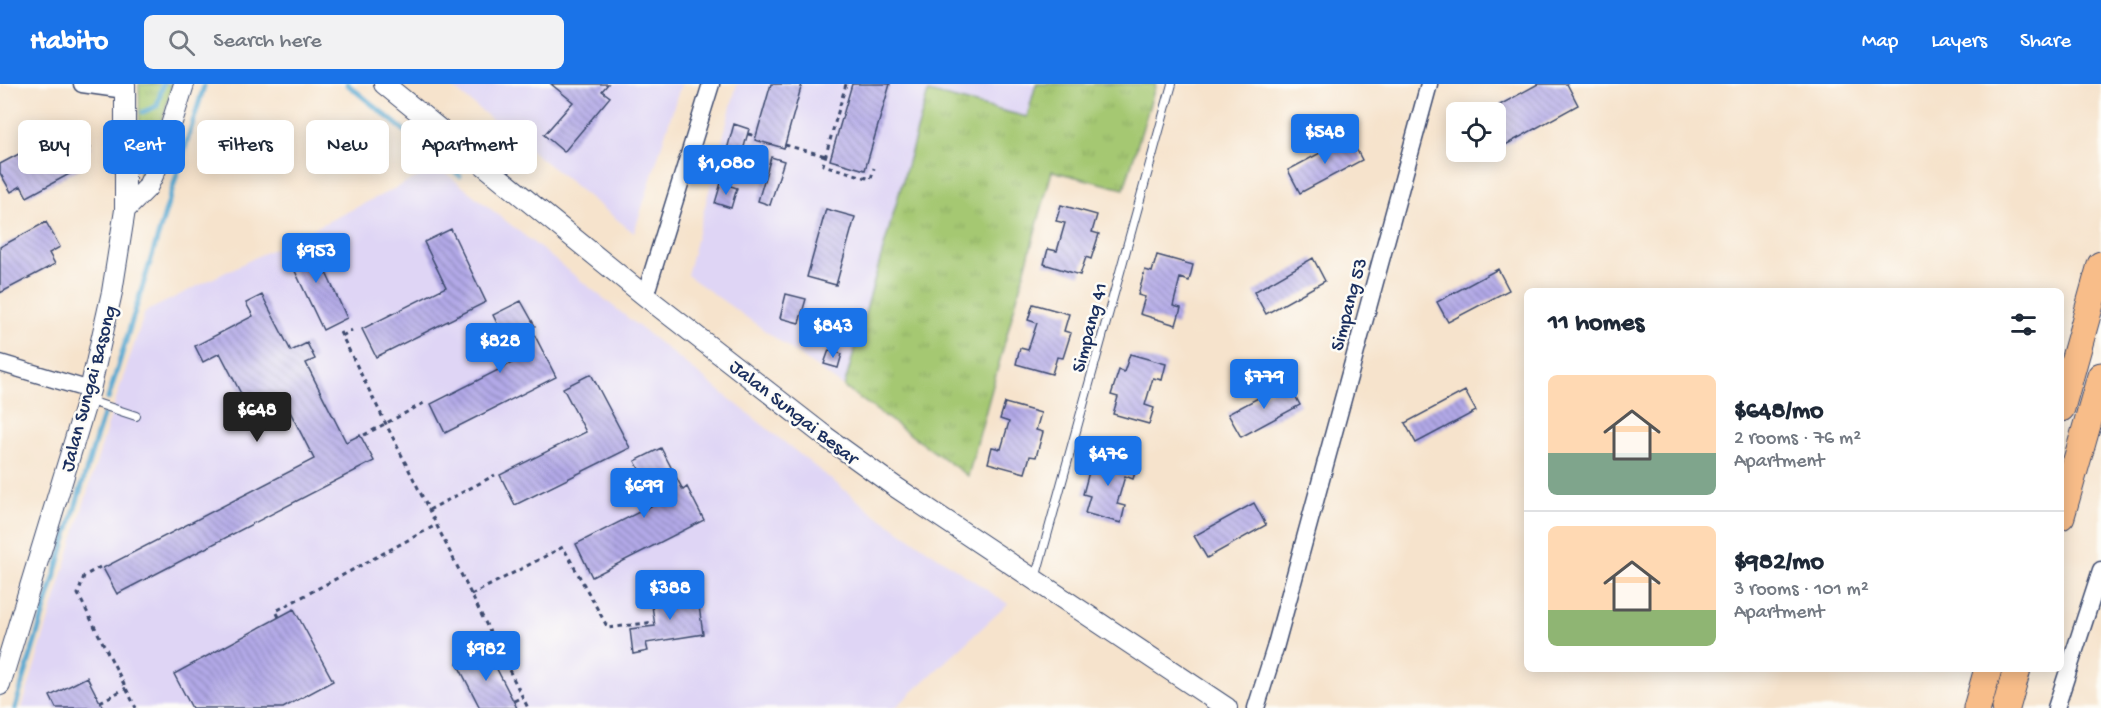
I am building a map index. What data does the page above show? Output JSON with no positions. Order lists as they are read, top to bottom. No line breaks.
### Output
{"streets":{"street":["Simpang 53","Jalan Sungai Basong","Jalan Sungai Besar"],"lane":["Simpang 41"]},"crossings":[["Simpang 41","Jalan Sungai Besar"]],"page":{"header":"Habito","search":"Search here","nav":["Map","Layers","Share"],"price":["$548","$1,080","$953","$843","$828","$779","$648","$476","$699","$388","$982"],"chip":["Buy","Rent","Filters","New","Apartment"],"heading":"11 homes","list":[{"name":"$648/mo","note":"2 rooms · 76 m² · Apartment"},{"name":"$982/mo","note":"3 rooms · 101 m² · Apartment"}]}}
